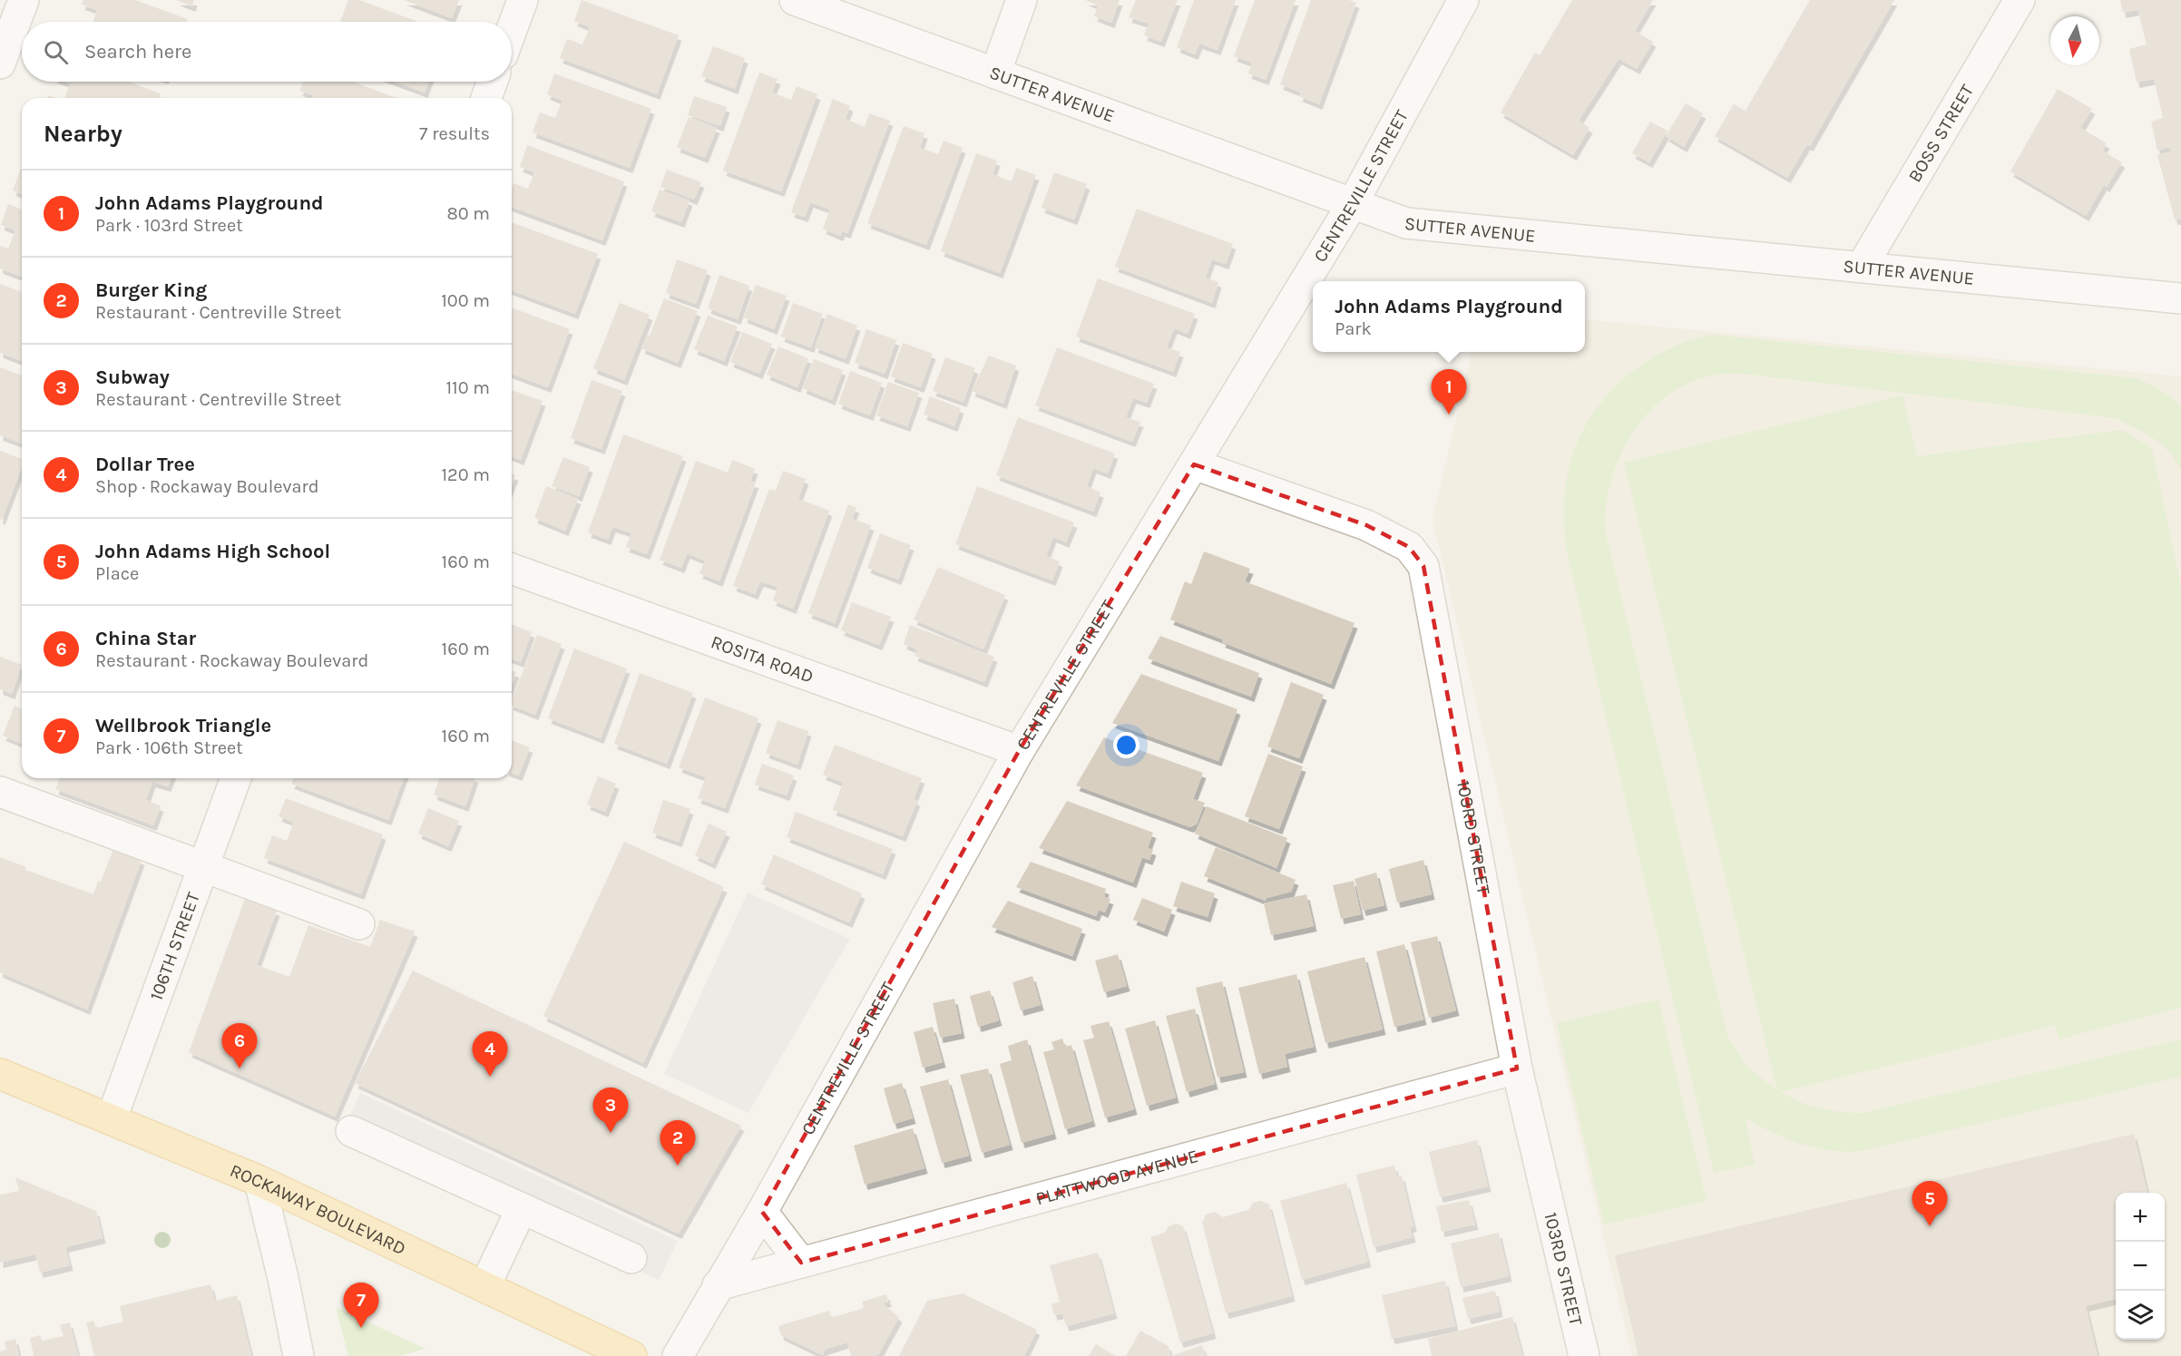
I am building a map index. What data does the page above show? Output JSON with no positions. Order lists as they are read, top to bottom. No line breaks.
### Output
{"streets":{"main road":["ROCKAWAY BOULEVARD"],"street":["SUTTER AVENUE","BOSS STREET","CENTREVILLE STREET","ROSITA ROAD","103RD STREET","106TH STREET","PLATTWOOD AVENUE"]},"crossings":[["SUTTER AVENUE","BOSS STREET"],["SUTTER AVENUE","CENTREVILLE STREET"],["CENTREVILLE STREET","ROSITA ROAD"],["CENTREVILLE STREET","103RD STREET"],["CENTREVILLE STREET","PLATTWOOD AVENUE"],["103RD STREET","PLATTWOOD AVENUE"],["106TH STREET","ROCKAWAY BOULEVARD"]],"north":"bottom","page":{"search":"Search here","heading":["Nearby","7 results"],"list":[{"mark":"1","name":"John Adams Playground","note":"Park · 103rd Street","value":"80 m"},{"mark":"2","name":"Burger King","note":"Restaurant · Centreville Street","value":"100 m"},{"mark":"3","name":"Subway","note":"Restaurant · Centreville Street","value":"110 m"},{"mark":"4","name":"Dollar Tree","note":"Shop · Rockaway Boulevard","value":"120 m"},{"mark":"5","name":"John Adams High School","note":"Place","value":"160 m"},{"mark":"6","name":"China Star","note":"Restaurant · Rockaway Boulevard","value":"160 m"},{"mark":"7","name":"Wellbrook Triangle","note":"Park · 106th Street","value":"160 m"}],"popup":["John Adams Playground","Park"],"pins":["1","6","4","3","2","5","7"],"map_buttons":["+","−"]}}
